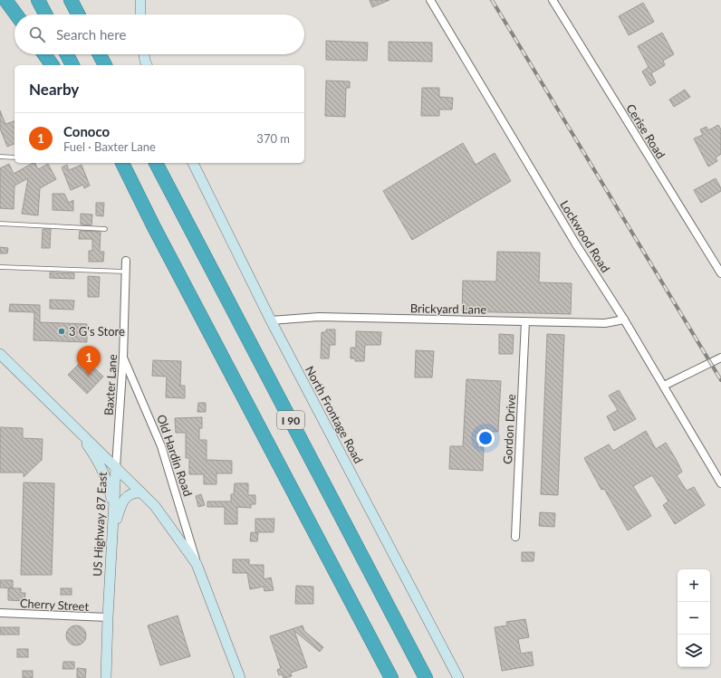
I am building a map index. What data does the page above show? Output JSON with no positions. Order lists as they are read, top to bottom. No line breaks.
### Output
{"streets":{"highway":["I 90"],"street":["Cerise Road","Lockwood Road","Brickyard Lane","Baxter Lane","North Frontage Road","Gordon Drive","Old Hardin Road","US Highway 87 East","Cherry Street"]},"crossings":[["Lockwood Road","Brickyard Lane"],["Brickyard Lane","North Frontage Road"],["Brickyard Lane","Gordon Drive"],["Baxter Lane","Old Hardin Road"],["Baxter Lane","US Highway 87 East"],["Old Hardin Road","US Highway 87 East"],["US Highway 87 East","Cherry Street"]],"places":["3 G's Store"],"page":{"search":"Search here","heading":"Nearby","list":[{"mark":"1","name":"Conoco","note":"Fuel · Baxter Lane","value":"370 m"}],"pins":"1","map_buttons":["+","−"]}}
